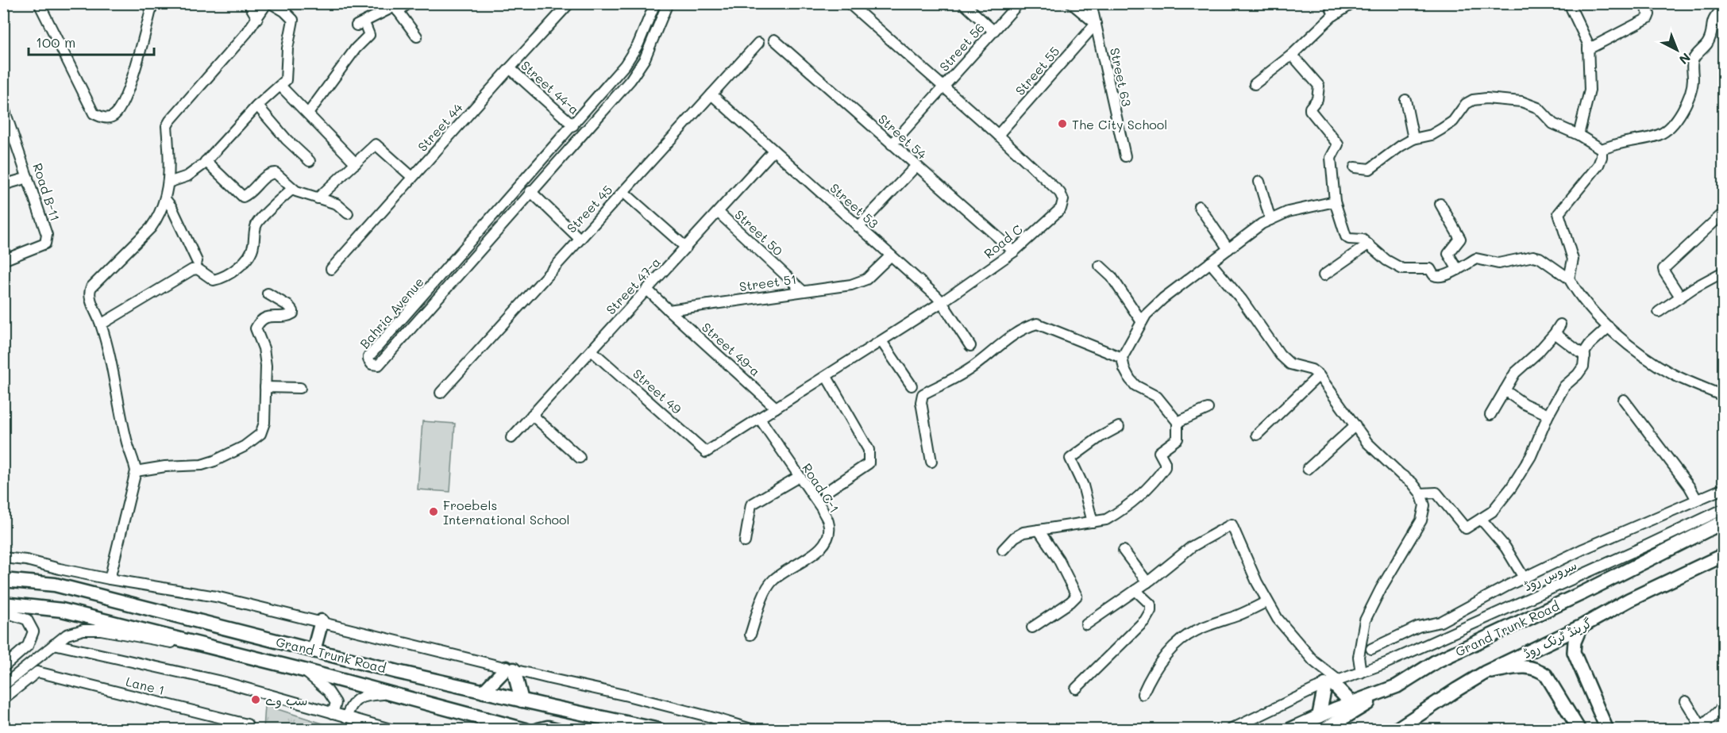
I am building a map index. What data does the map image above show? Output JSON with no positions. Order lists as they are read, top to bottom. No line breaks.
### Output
{"streets":{"highway":["Grand Trunk Road","گرینڈ ٹرنک روڈ"],"street":["Street 56","Street 55","Street 63","Street 44-a","Street 44","Street 54","Road B-11","Street 53","Street 45","Street 50","Road C","Street 51","Street 47-a","Bahria Avenue","Street 49-a","Street 49","Road C-1","سروس روڈ","Lane 1"]},"crossings":[["Street 56","Street 54"],["Street 56","Road C"],["Street 55","Street 63"],["Street 55","Road C"],["Street 44-a","Street 44"],["Street 44-a","Bahria Avenue"],["Street 54","Road C"],["Street 53","Street 45"],["Street 53","Road C"],["Street 53","Street 51"],["Street 53","Street 47-a"],["Street 50","Street 51"],["Street 50","Street 47-a"],["Road C","Street 49-a"],["Road C","Street 49"],["Road C","Road C-1"],["Street 51","Street 49-a"],["Street 47-a","Street 49"]],"places":["The City School","Froebels International School","سب وے"],"scale_bar":"100 m","north":"bottom right"}
